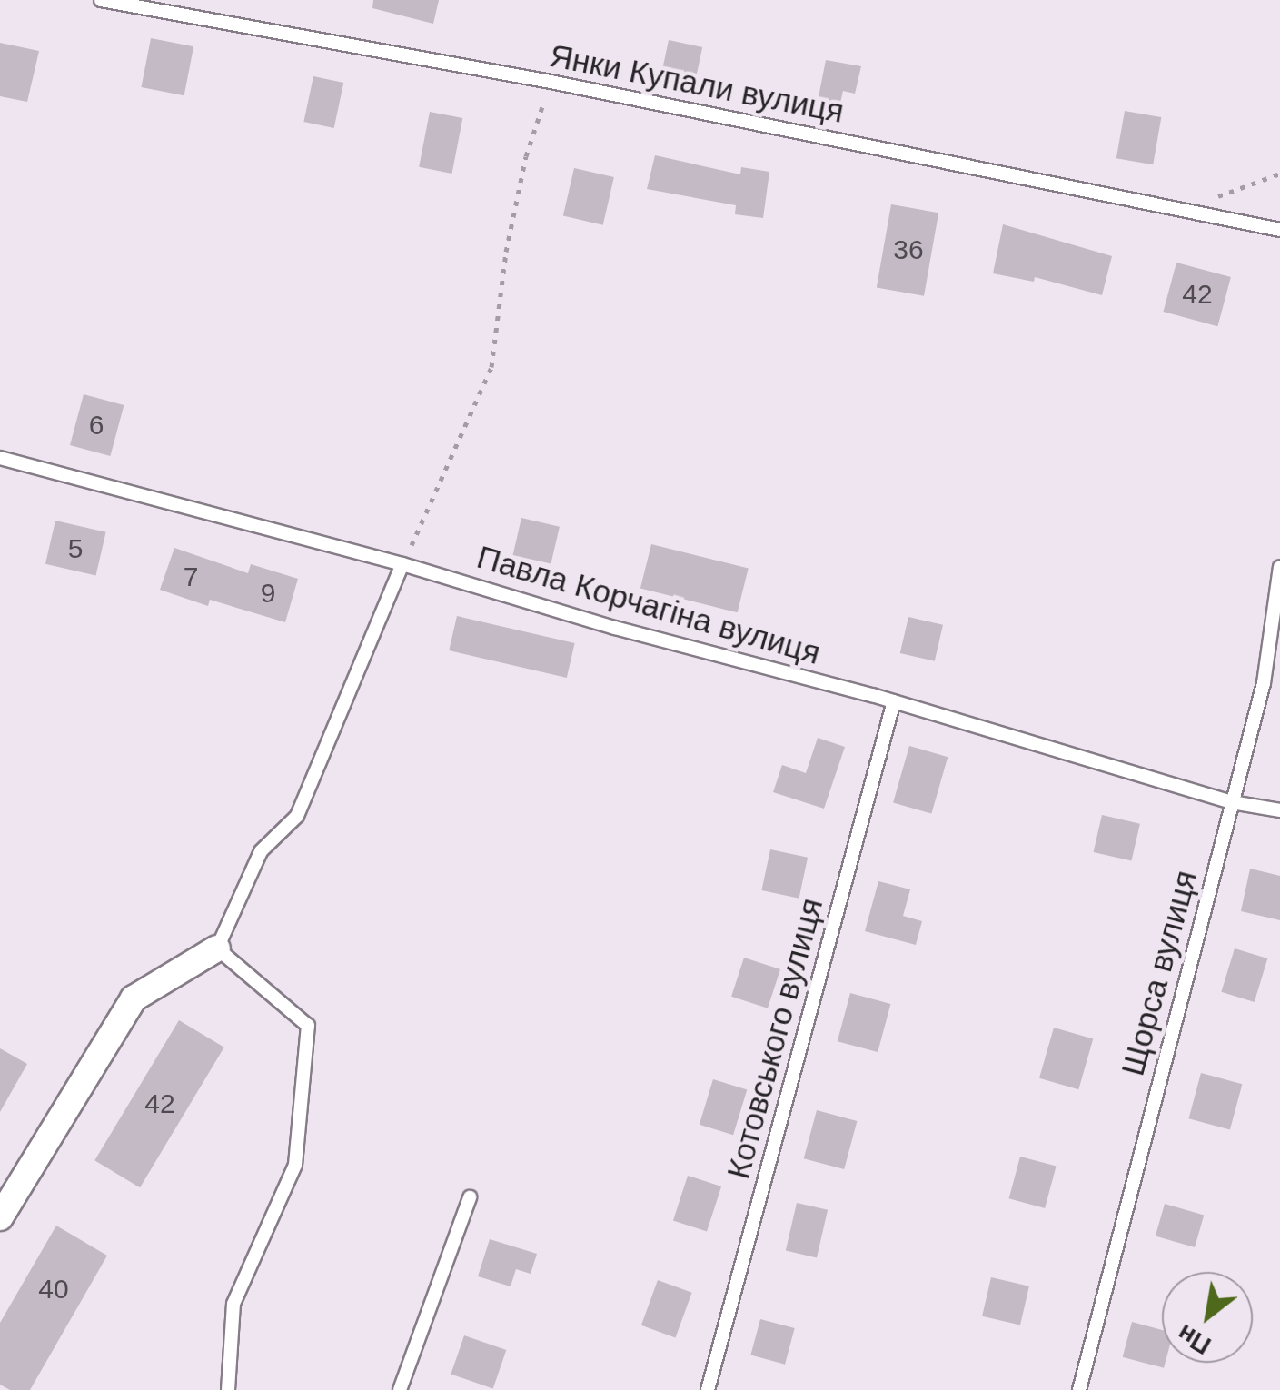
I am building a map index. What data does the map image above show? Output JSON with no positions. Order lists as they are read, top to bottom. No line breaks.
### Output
{"streets":{"lane":["Янки Купали вулиця","Павла Корчагіна вулиця","Щорса вулиця","Котовського вулиця"]},"crossings":[["Павла Корчагіна вулиця","Щорса вулиця"],["Павла Корчагіна вулиця","Котовського вулиця"]],"house_numbers":["36","42","6","5","7","9","42","40"],"north":"bottom left"}
